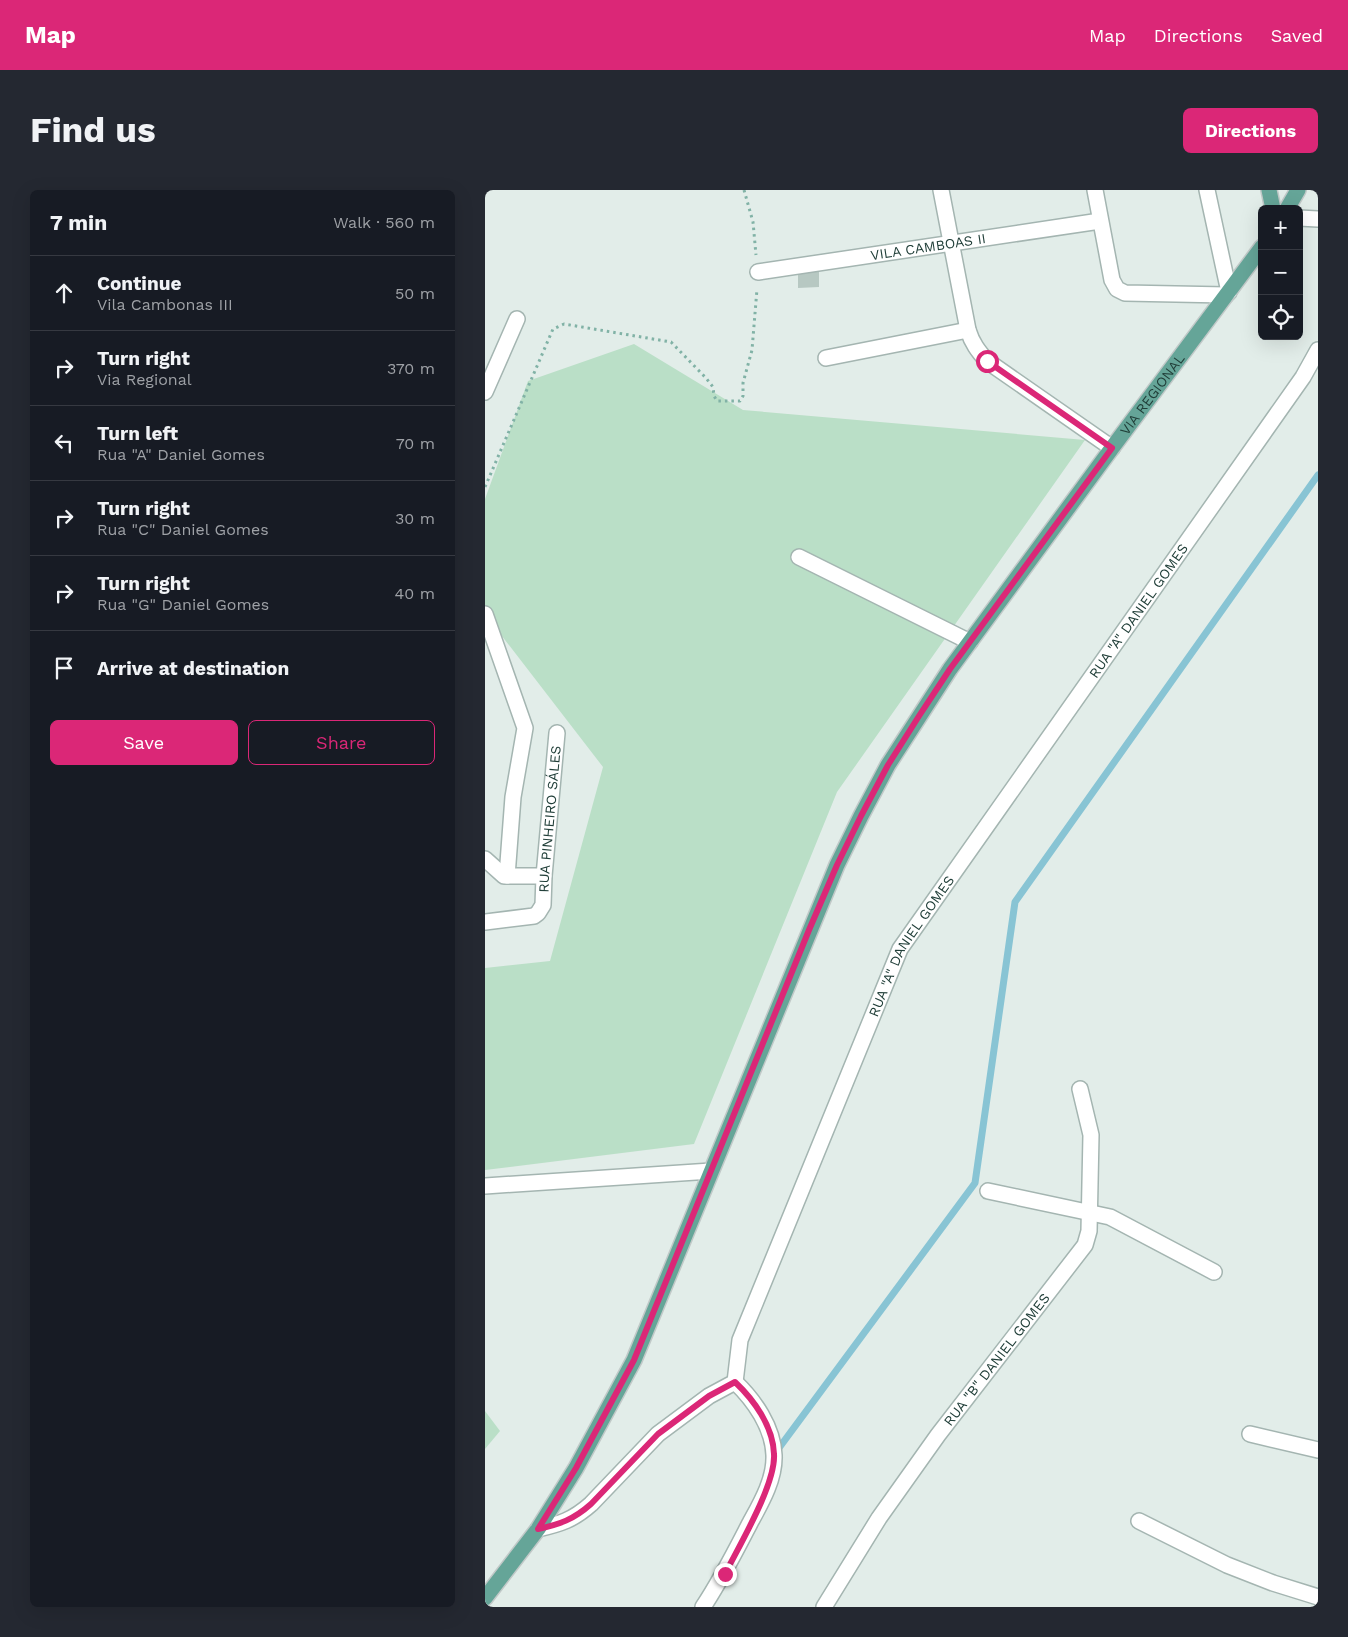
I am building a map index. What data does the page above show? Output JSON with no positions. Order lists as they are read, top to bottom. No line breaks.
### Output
{"streets":{"main road":["VIA REGIONAL"],"street":["VILA CAMBOAS II","RUA \"A\" DANIEL GOMES","RUA PINHEIRO SÁLES","RUA \"B\" DANIEL GOMES"]},"page":{"header":"Map","nav":["Map","Directions","Saved"],"buttons":["Directions",["Save","Share"]],"title":"Find us","heading":["7 min","Walk · 560 m"],"map_buttons":["+","−"],"list":[["Continue","Vila Cambonas III","50 m"],["Turn right","Via Regional","370 m"],["Turn left","Rua \"A\" Daniel Gomes","70 m"],["Turn right","Rua \"C\" Daniel Gomes","30 m"],["Turn right","Rua \"G\" Daniel Gomes","40 m"],"Arrive at destination"]}}
